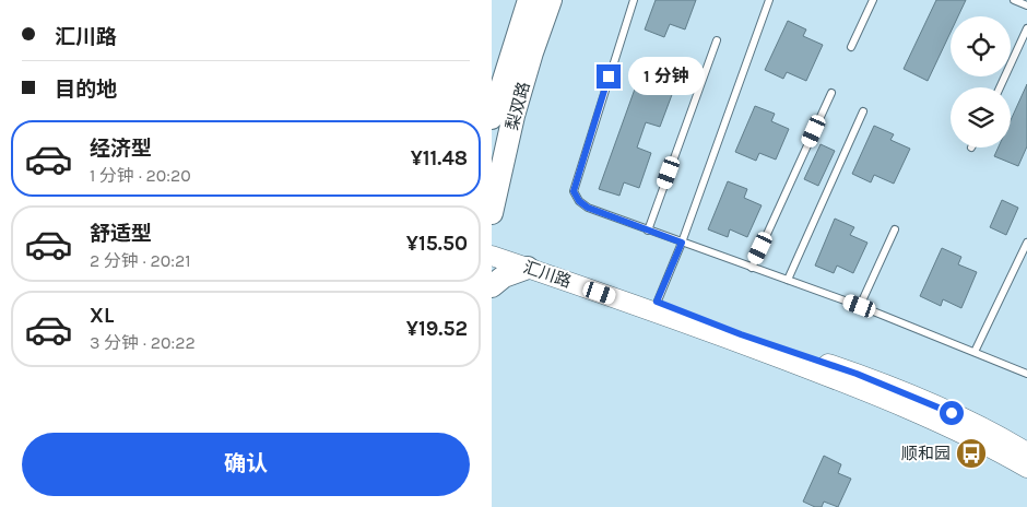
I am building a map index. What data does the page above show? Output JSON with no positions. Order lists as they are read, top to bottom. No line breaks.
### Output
{"streets":{"main road":["梨双路"],"street":["汇川路"]},"places":{"bus stop":["顺和园"]},"page":{"banner":["汇川路","目的地"],"bubble":"1 分钟","list":[{"name":"经济型","note":"1 分钟 · 20:20","value":"¥11.48"},{"name":"舒适型","note":"2 分钟 · 20:21","value":"¥15.50"},{"name":"XL","note":"3 分钟 · 20:22","value":"¥19.52"}],"buttons":"确认"}}
